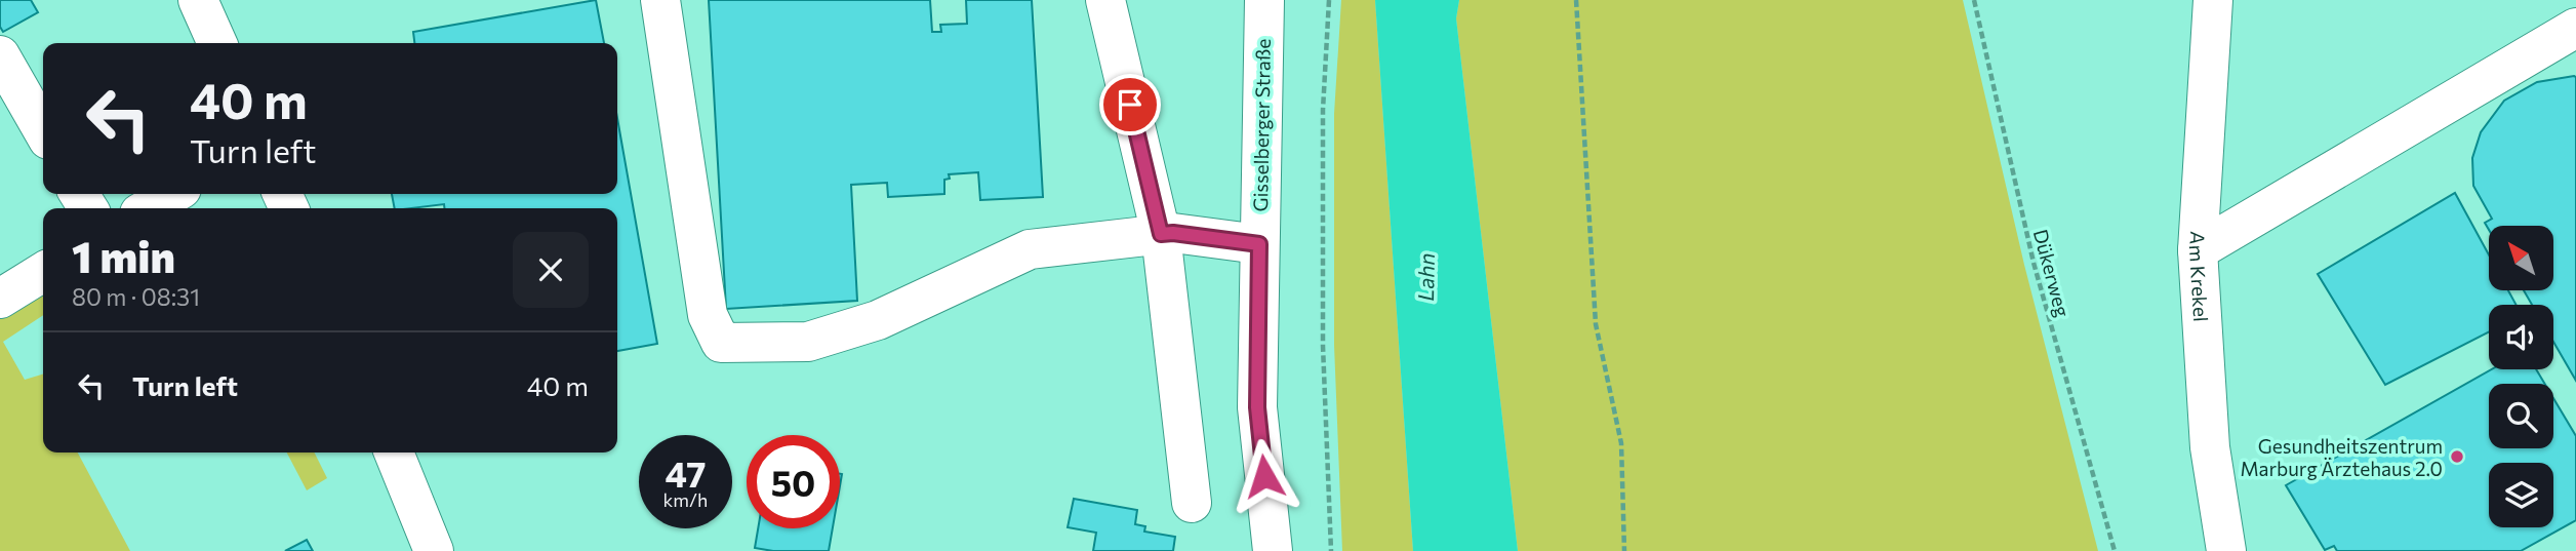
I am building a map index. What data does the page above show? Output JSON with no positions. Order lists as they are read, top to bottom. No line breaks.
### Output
{"streets":{"street":["Gisselberger Straße","Am Krekel"],"path":["Dükerweg"]},"water":["Lahn"],"places":["Gesundheitszentrum Marburg Ärztehaus 2.0"],"north":"top left","page":{"turn":["40 m","Turn left"],"heading":["1 min","80 m · 08:31"],"list":[{"name":"Turn left","value":"40 m"}],"speed":"47 km/h","limit":"50"}}
